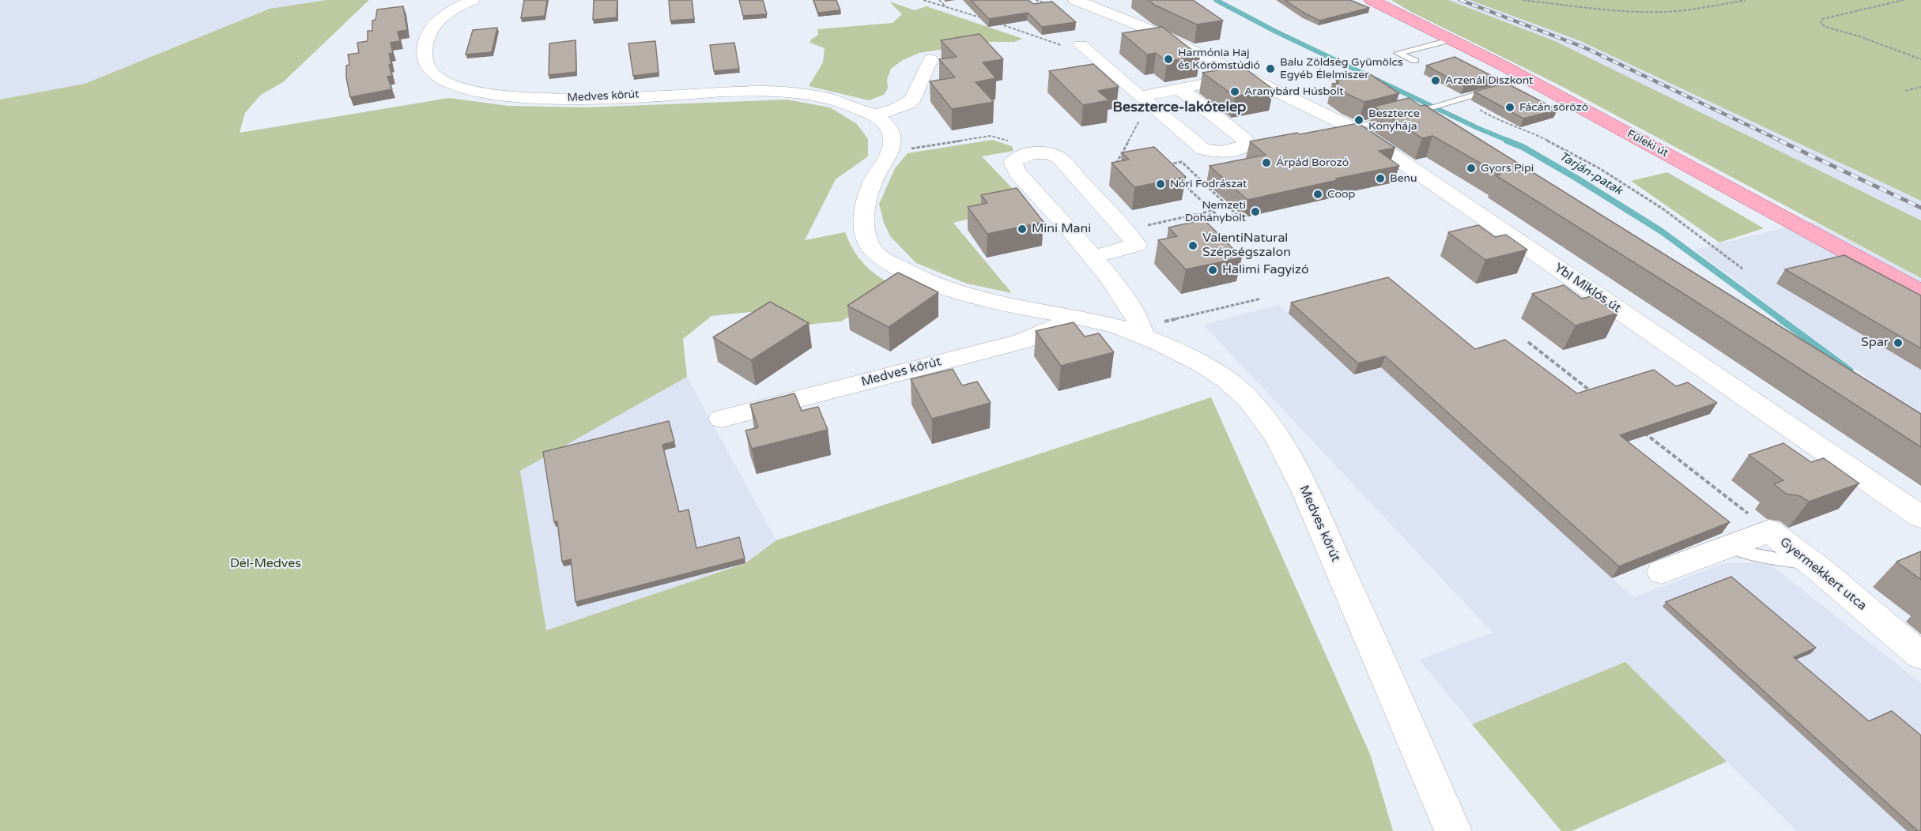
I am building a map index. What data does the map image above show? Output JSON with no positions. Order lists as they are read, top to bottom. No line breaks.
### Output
{"streets":{"main road":["Füleki út"],"street":["Medves körút","Ybl Miklós út","Gyermekkert utca"]},"districts":["Beszterce-lakótelep"],"water":["Tarján-patak"],"parks":["Dél-Medves"],"places":["Harmónia Haj és Körömstúdió","Balu Zöldség Gyümölcs Egyéb Élelmiszer","Arzenál Diszkont","Aranybárd Húsbolt","Fácán söröző","Beszterce Konyhája","Árpád Borozó","Gyors Pipi","Benu","Nóri Fodrászat","Coop","Nemzeti Dohánybolt","Mini Mani","ValentiNatural Szépségszalon","Halimi Fagyizó","Spar"]}
